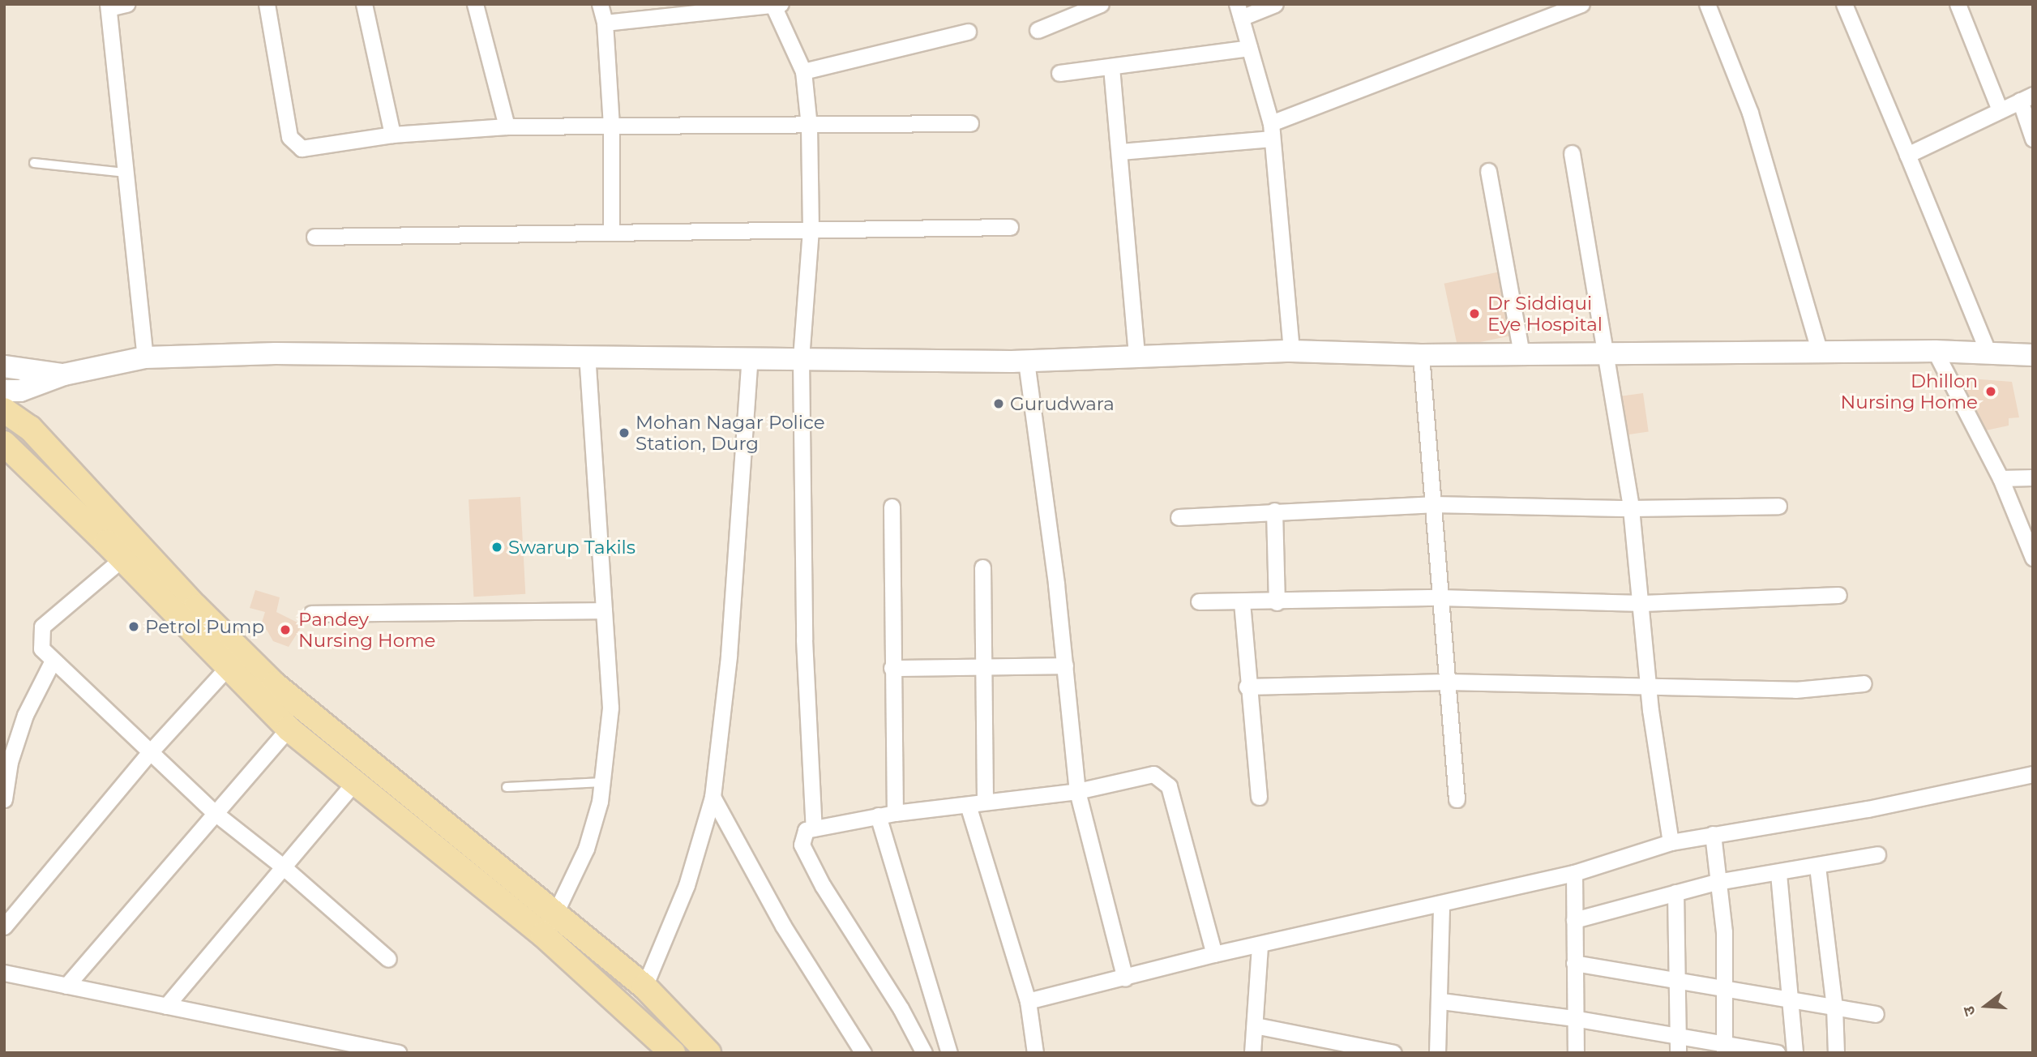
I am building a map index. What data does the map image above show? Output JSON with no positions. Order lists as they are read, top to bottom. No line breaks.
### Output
{"places":["Dr Siddiqui Eye Hospital","Dhillon Nursing Home","Gurudwara","Mohan Nagar Police Station, Durg","Swarup Takils","Petrol Pump","Pandey Nursing Home"],"north":"left"}
